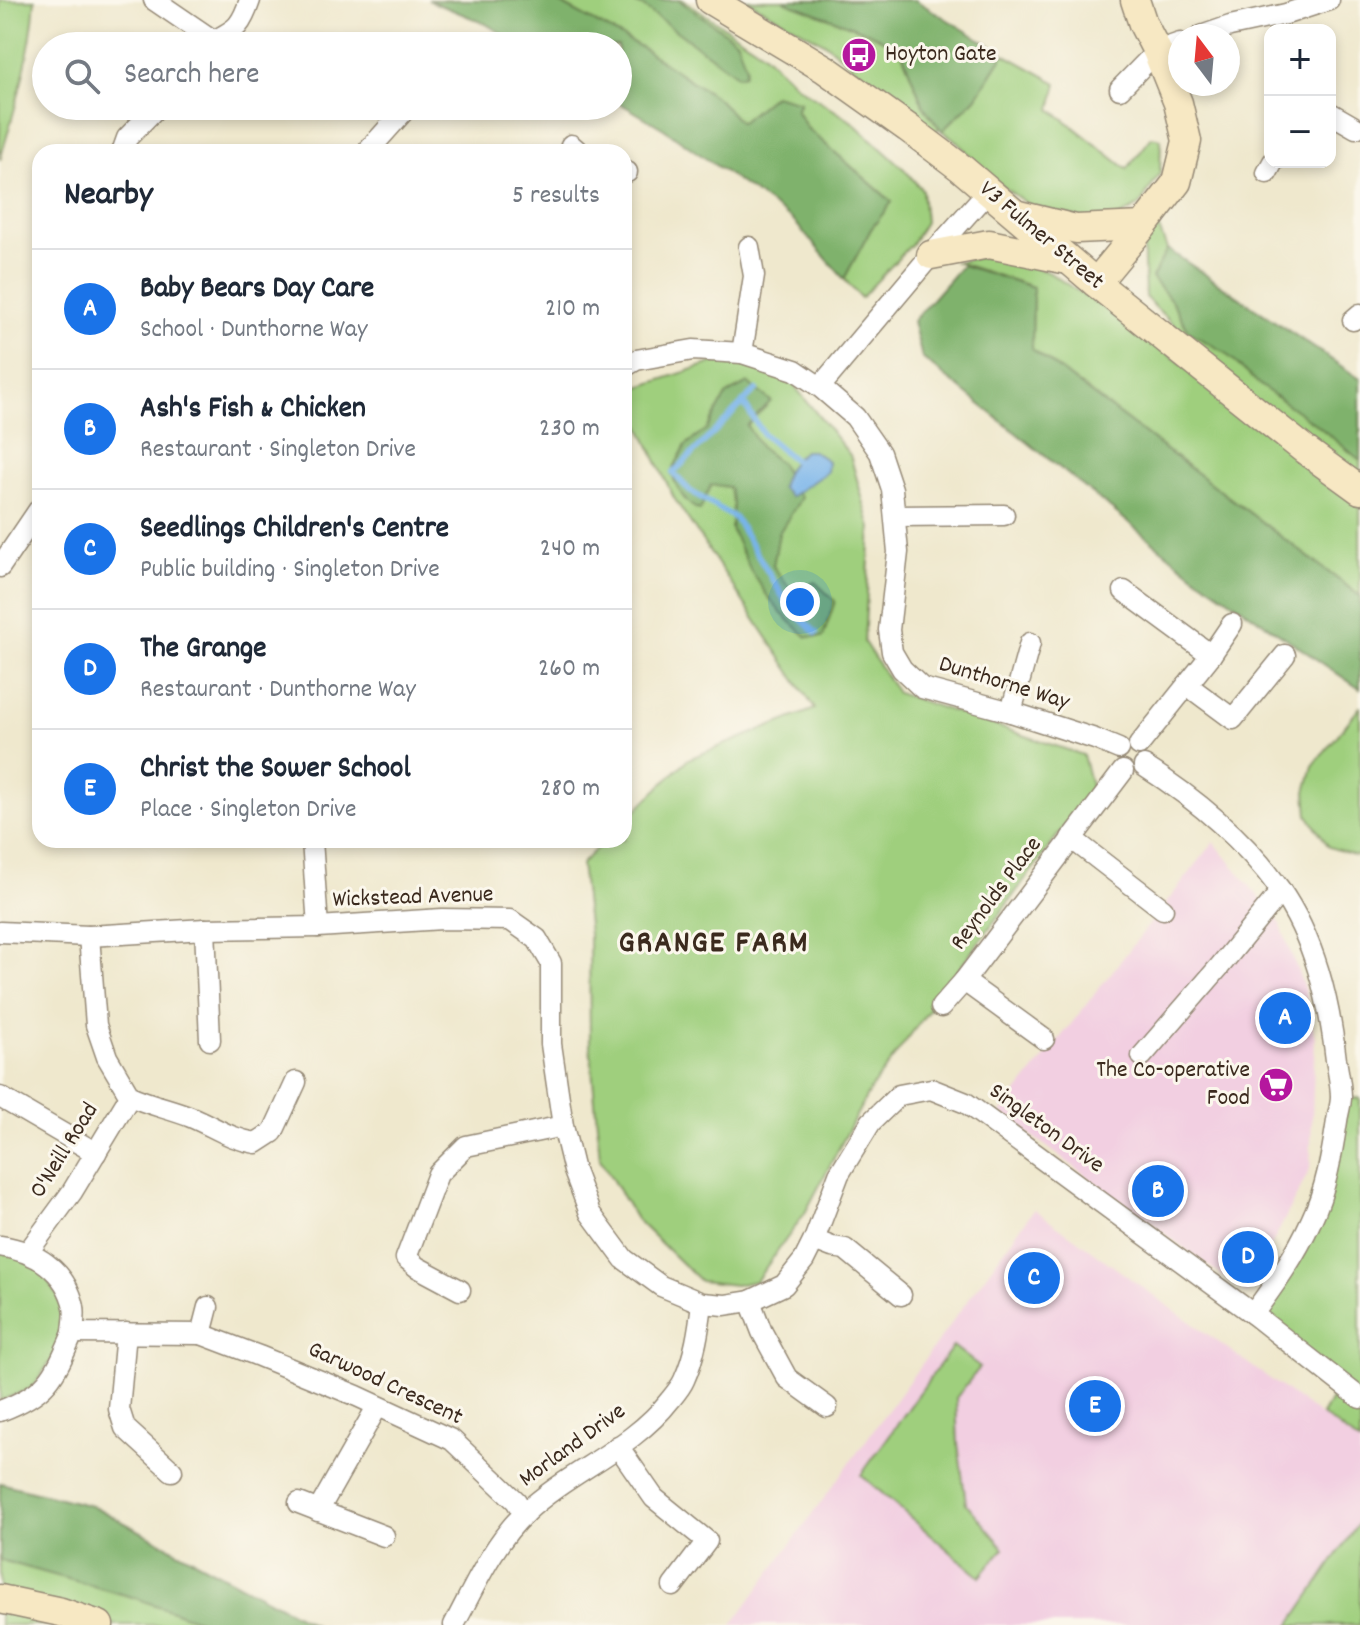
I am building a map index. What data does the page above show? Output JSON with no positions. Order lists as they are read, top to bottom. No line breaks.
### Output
{"streets":{"street":["V3 Fulmer Street","Dunthorne Way","Reynolds Place","Wickstead Avenue","Singleton Drive","O'Neill Road","Garwood Crescent","Morland Drive"]},"crossings":[["Dunthorne Way","Reynolds Place"],["Wickstead Avenue","Singleton Drive"],["Wickstead Avenue","O'Neill Road"],["Wickstead Avenue","Morland Drive"],["Singleton Drive","Morland Drive"],["Garwood Crescent","Morland Drive"]],"districts":["GRANGE FARM"],"places":{"bus stop":["Hoyton Gate"],"supermarket":["The Co-operative Food"]},"north":"top","page":{"map_buttons":["+","−"],"search":"Search here","heading":["Nearby","5 results"],"list":[{"mark":"A","name":"Baby Bears Day Care","note":"School · Dunthorne Way","value":"210 m"},{"mark":"B","name":"Ash's Fish & Chicken","note":"Restaurant · Singleton Drive","value":"230 m"},{"mark":"C","name":"Seedlings Children's Centre","note":"Public building · Singleton Drive","value":"240 m"},{"mark":"D","name":"The Grange","note":"Restaurant · Dunthorne Way","value":"260 m"},{"mark":"E","name":"Christ the Sower School","note":"Place · Singleton Drive","value":"280 m"}],"pins":["A","B","D","C","E"]}}
